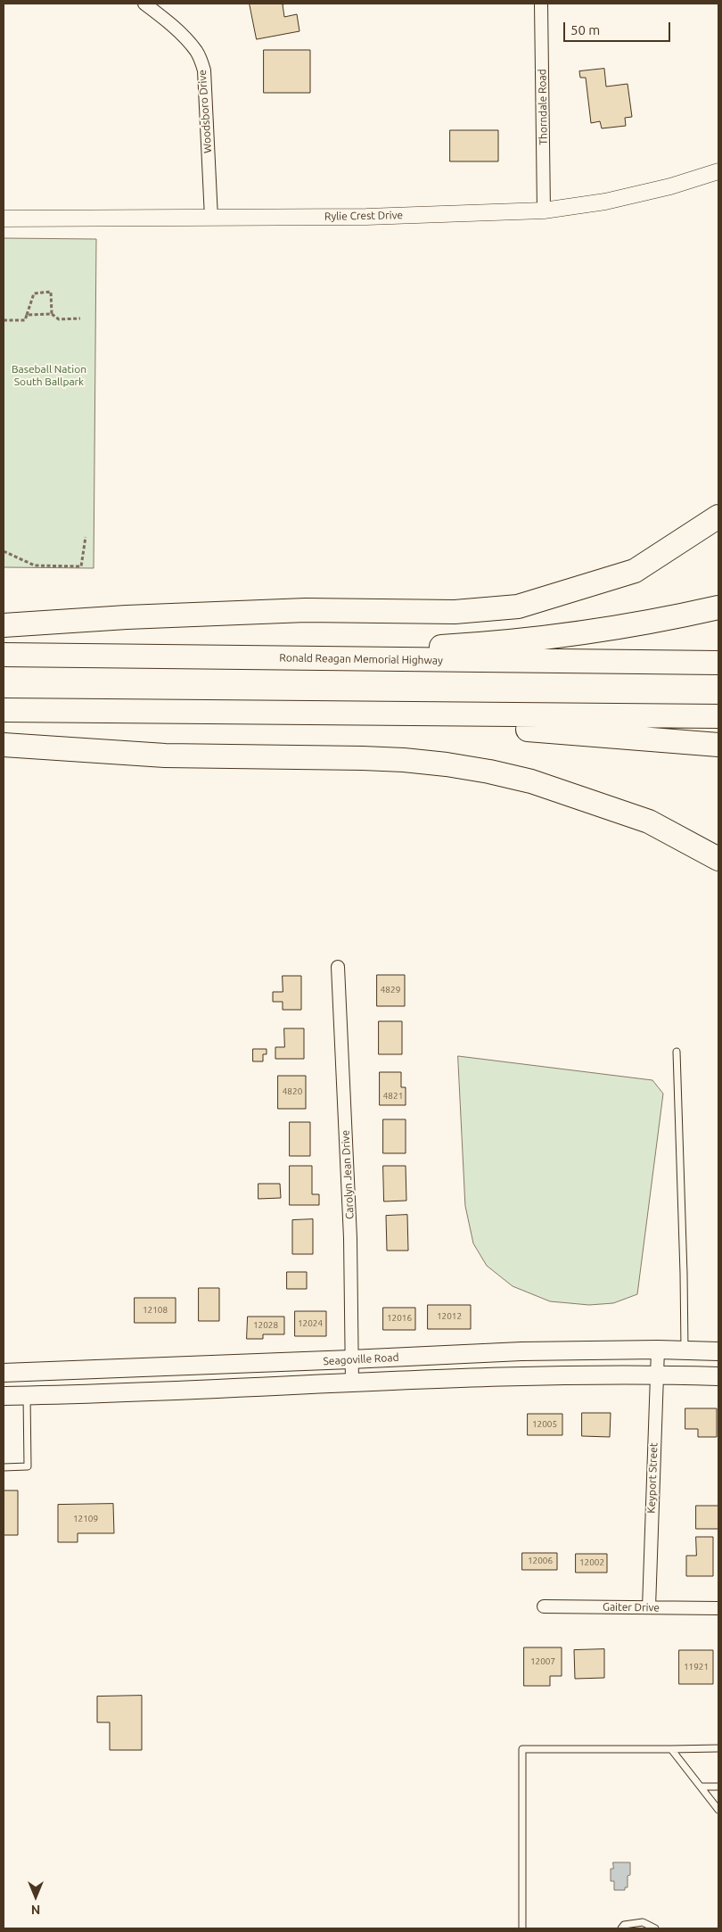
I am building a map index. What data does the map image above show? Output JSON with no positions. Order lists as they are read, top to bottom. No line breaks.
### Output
{"streets":{"highway":["Ronald Reagan Memorial Highway"],"main road":["Seagoville Road"],"street":["Thorndale Road","Woodsboro Drive","Rylie Crest Drive","Carolyn Jean Drive","Keyport Street","Gaiter Drive"]},"crossings":[["Thorndale Road","Rylie Crest Drive"],["Woodsboro Drive","Rylie Crest Drive"],["Carolyn Jean Drive","Seagoville Road"],["Seagoville Road","Keyport Street"],["Keyport Street","Gaiter Drive"]],"parks":["Baseball Nation South Ballpark"],"house_numbers":["4829","4820","4821","12108","12012","12016","12024","12028","12005","12109","12006","12002","12007","11921"],"scale_bar":"50 m","north":"bottom"}
